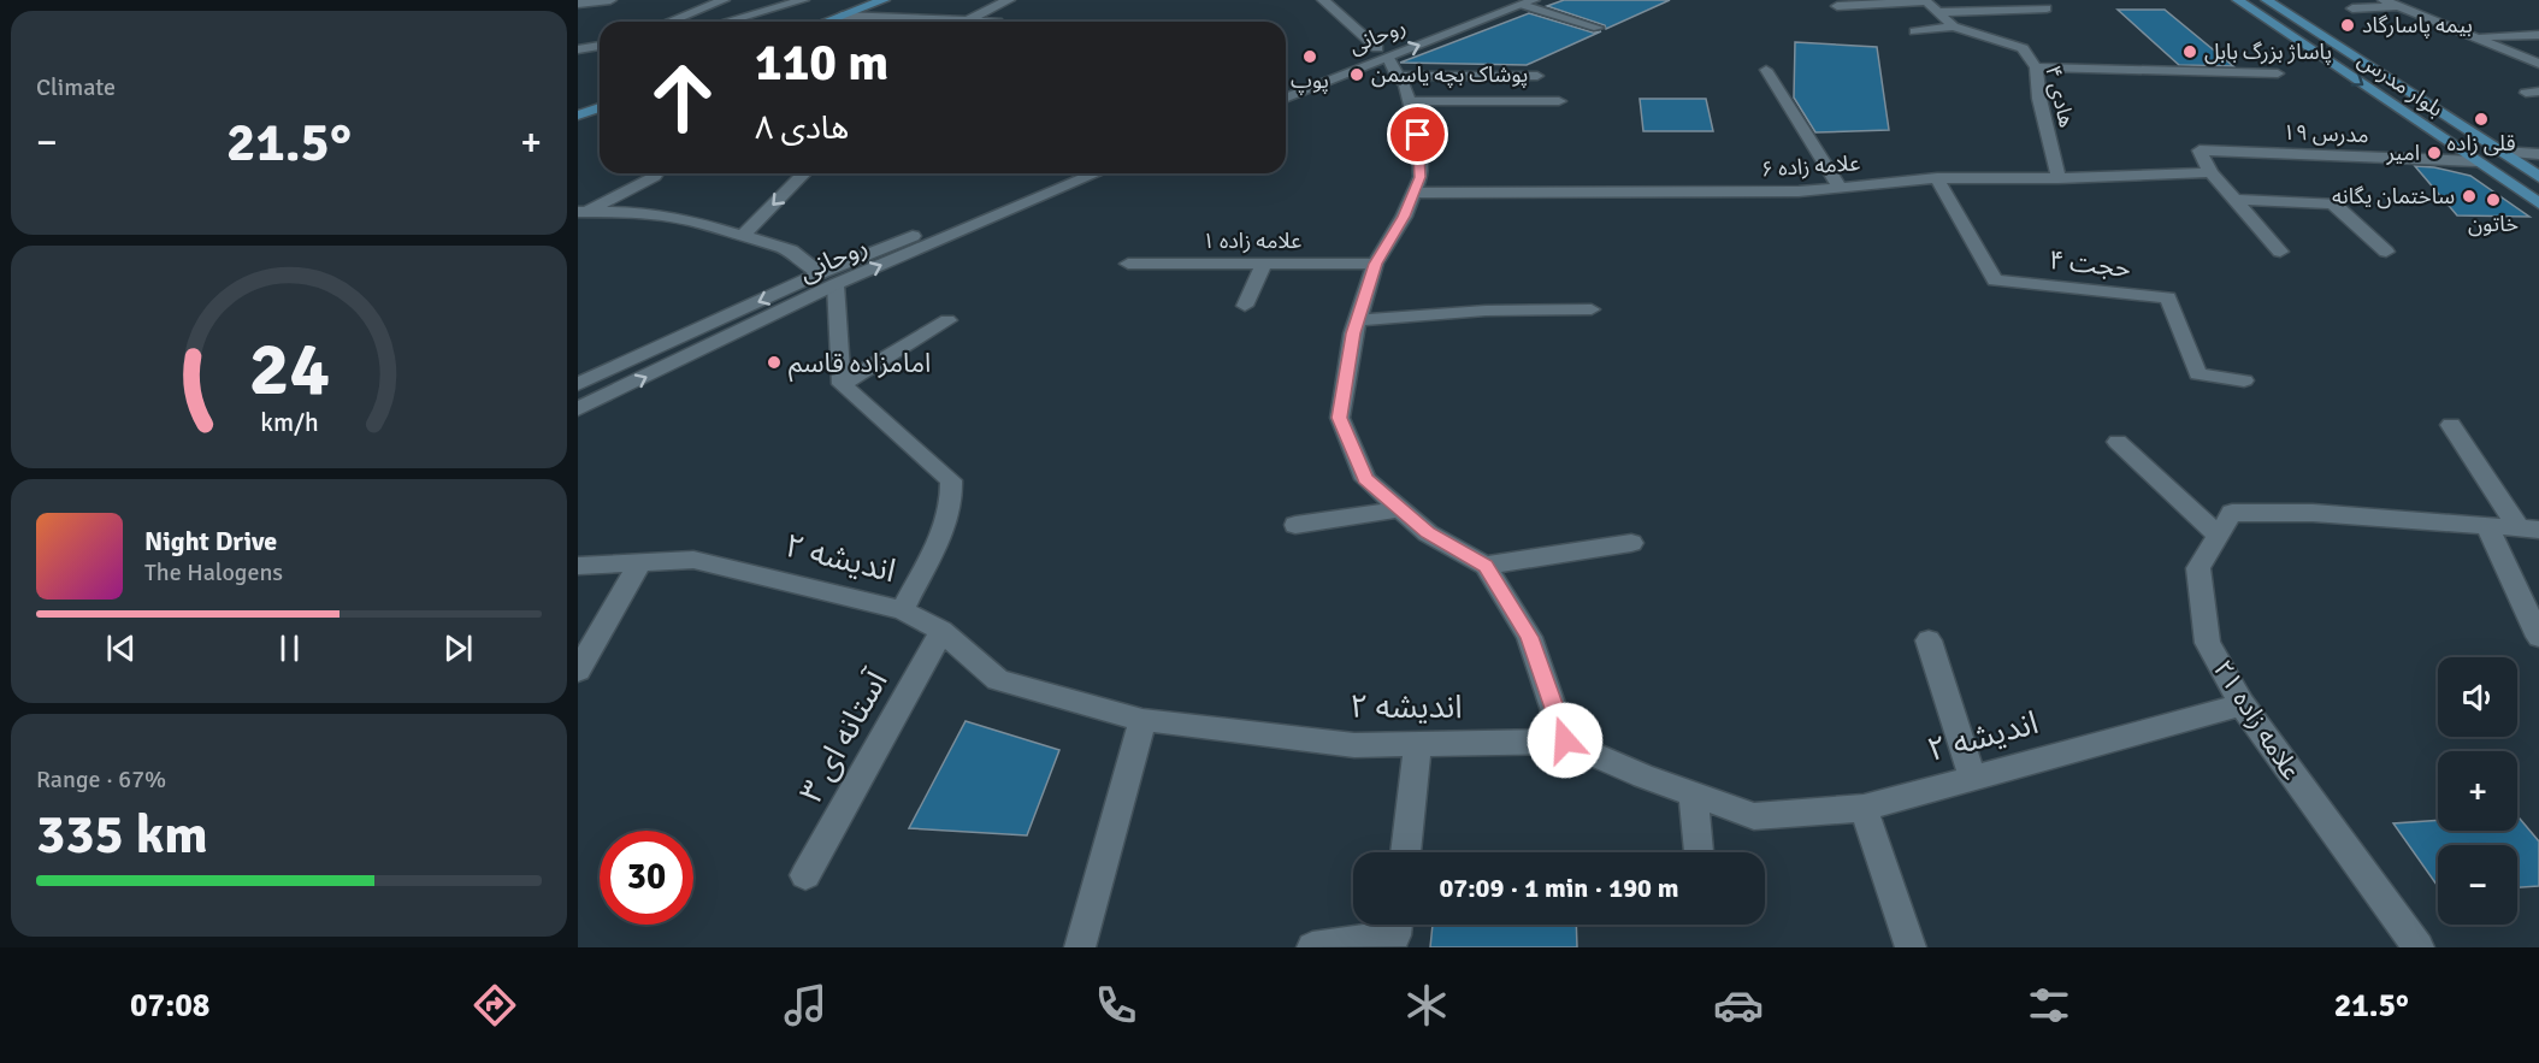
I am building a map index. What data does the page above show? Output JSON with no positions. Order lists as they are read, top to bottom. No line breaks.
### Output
{"streets":{"main road":["بلوار مدرس"],"street":["روحانی","هادی ۴","مدرس ۱۹","علامه زاده ۶","علامه زاده ۱","حجت ۴","اندیشه ۲","علامه زاده ۲۱","آستانه ای ۳"]},"crossings":[["بلوار مدرس","مدرس ۱۹"],["هادی ۴","علامه زاده ۶"],["مدرس ۱۹","علامه زاده ۶"],["علامه زاده ۶","حجت ۴"],["اندیشه ۲","علامه زاده ۲۱"],["اندیشه ۲","آستانه ای ۳"]],"places":["بیمه پاسارگاد","پاساژ بزرگ بابل","پوپ","پوشاک بچه یاسمن","قلی زاده","امیر","ساختمان یگانه","خاتون","امامزاده قاسم"],"page":{"tile":["Climate",["Range · 67%","335 km"]],"turn":["110 m","هادی ۸"],"heat":["−","21.5°","+"],"song":["Night Drive","The Halogens"],"map_buttons":["+","−"],"limit":"30","trip":"07:09 · 1 min · 190 m","tabs":["07:08","21.5°"],"gauge":["24","km/h"]}}
